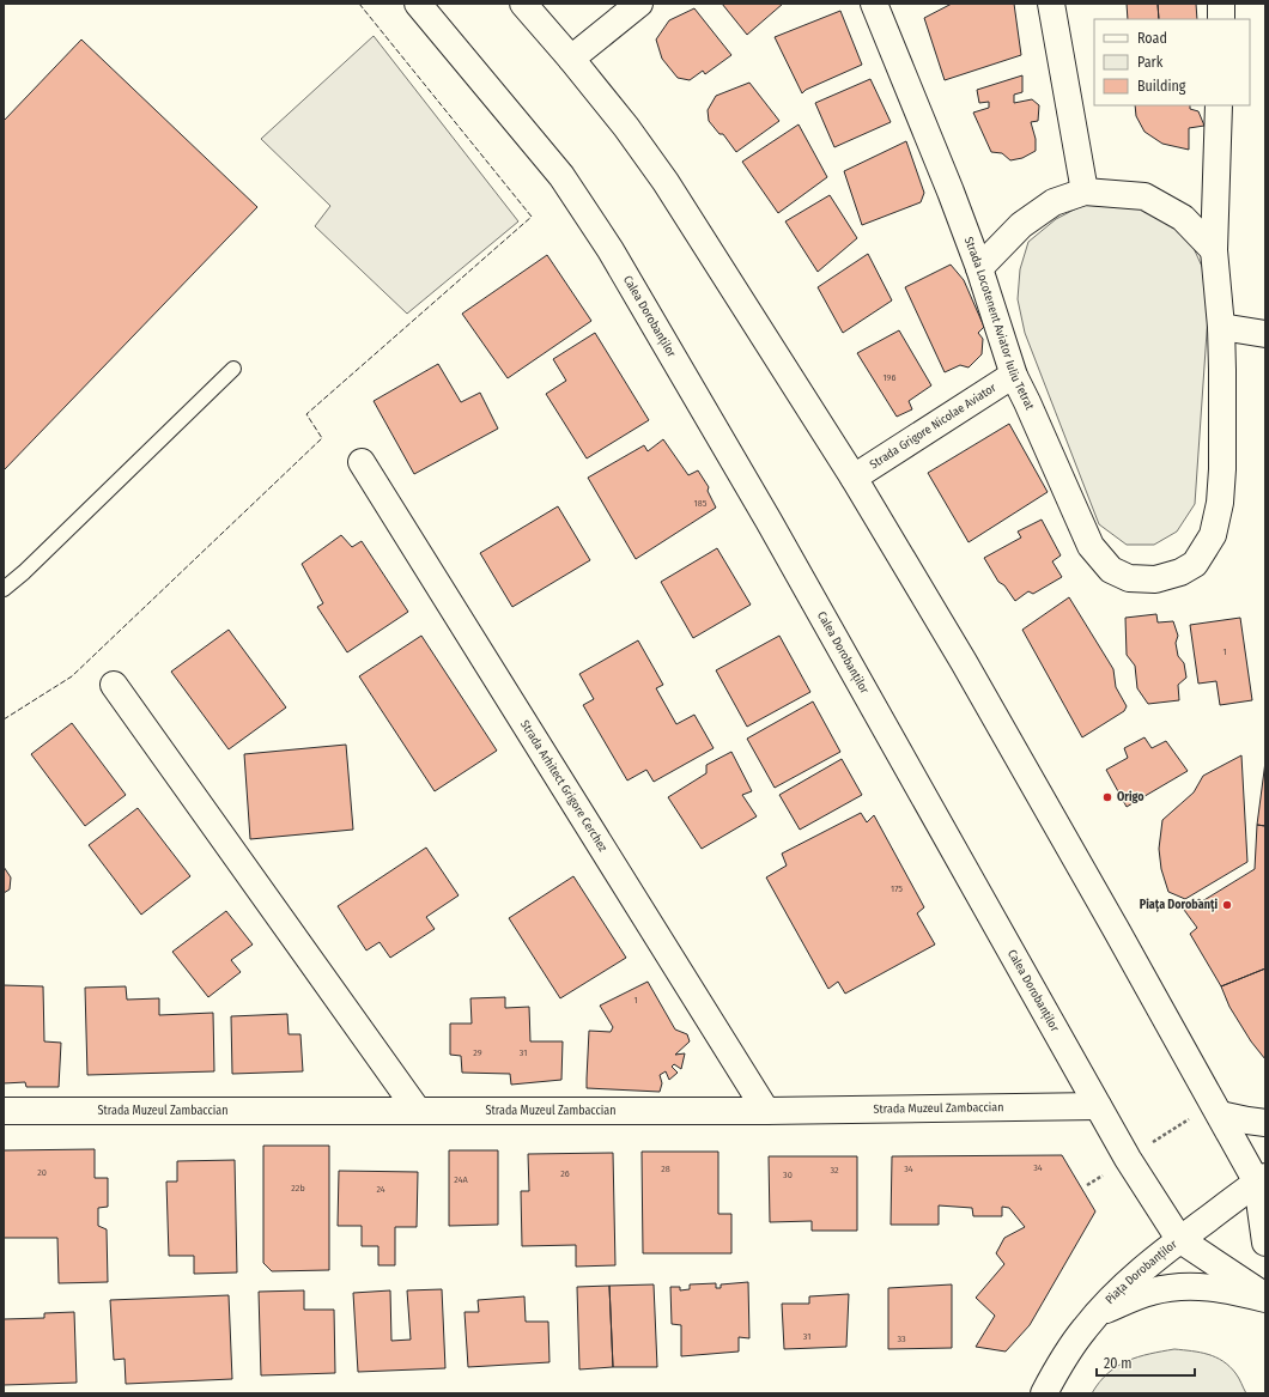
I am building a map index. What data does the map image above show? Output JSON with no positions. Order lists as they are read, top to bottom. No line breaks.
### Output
{"streets":{"street":["Calea Dorobanților","Strada Locotenent Aviator Iuliu Tetrat","Strada Grigore Nicolae Aviator","Strada Arhitect Grigore Cerchez","Strada Muzeul Zambaccian","Piața Dorobanților"]},"crossings":[["Calea Dorobanților","Strada Muzeul Zambaccian"],["Calea Dorobanților","Piața Dorobanților"],["Strada Locotenent Aviator Iuliu Tetrat","Strada Grigore Nicolae Aviator"],["Strada Arhitect Grigore Cerchez","Strada Muzeul Zambaccian"]],"places":["Origo","Piața Dorobanți"],"house_numbers":["196","185","1","175","1","29","31","34","28","34","32","20","26","30","24A","22b","24","31","33"],"legend":["Road","Park","Building"],"scale_bar":"20 m"}
